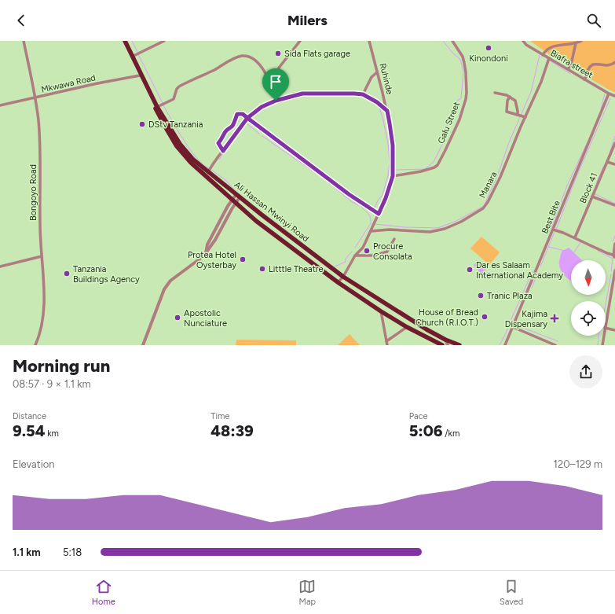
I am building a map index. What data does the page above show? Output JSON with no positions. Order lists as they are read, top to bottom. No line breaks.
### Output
{"streets":{"highway":["Ali Hassan Mwinyi Road"],"street":["Biafra street","Ruhinde","Mkwawa Road","Galu Street","Manara","Block 41","Bongoyo Road","Best Bite"]},"crossings":[["Biafra street","Manara"],["Biafra street","Best Bite"],["Ruhinde","Galu Street"],["Ruhinde","Manara"],["Ruhinde","Ali Hassan Mwinyi Road"],["Mkwawa Road","Bongoyo Road"],["Mkwawa Road","Ali Hassan Mwinyi Road"]],"places":{"other":["Kinondoni","Sida Flats garage","DStv Tanzania","Procure Consolata","Protea Hotel Oysterbay","Litttle Theatre","Dar es Salaam International Academy","Tanzania Buildings Agency","Tranic Plaza","House of Bread Church (R.I.O.T.)","Apostolic Nunciature"],"health":["Kajima Dispensary"]},"north":"bottom","page":{"header":"Milers","heading":["Morning run","08:57 · 9 × 1.1 km"],"stats":[["Distance","9.54 km"],["Time","48:39"],["Pace","5:06 /km"]],"chart":["Elevation","120–129 m"],"list":[{"name":"1.1 km","note":"5:18"}],"tabs":["Home","Map","Saved"]}}
